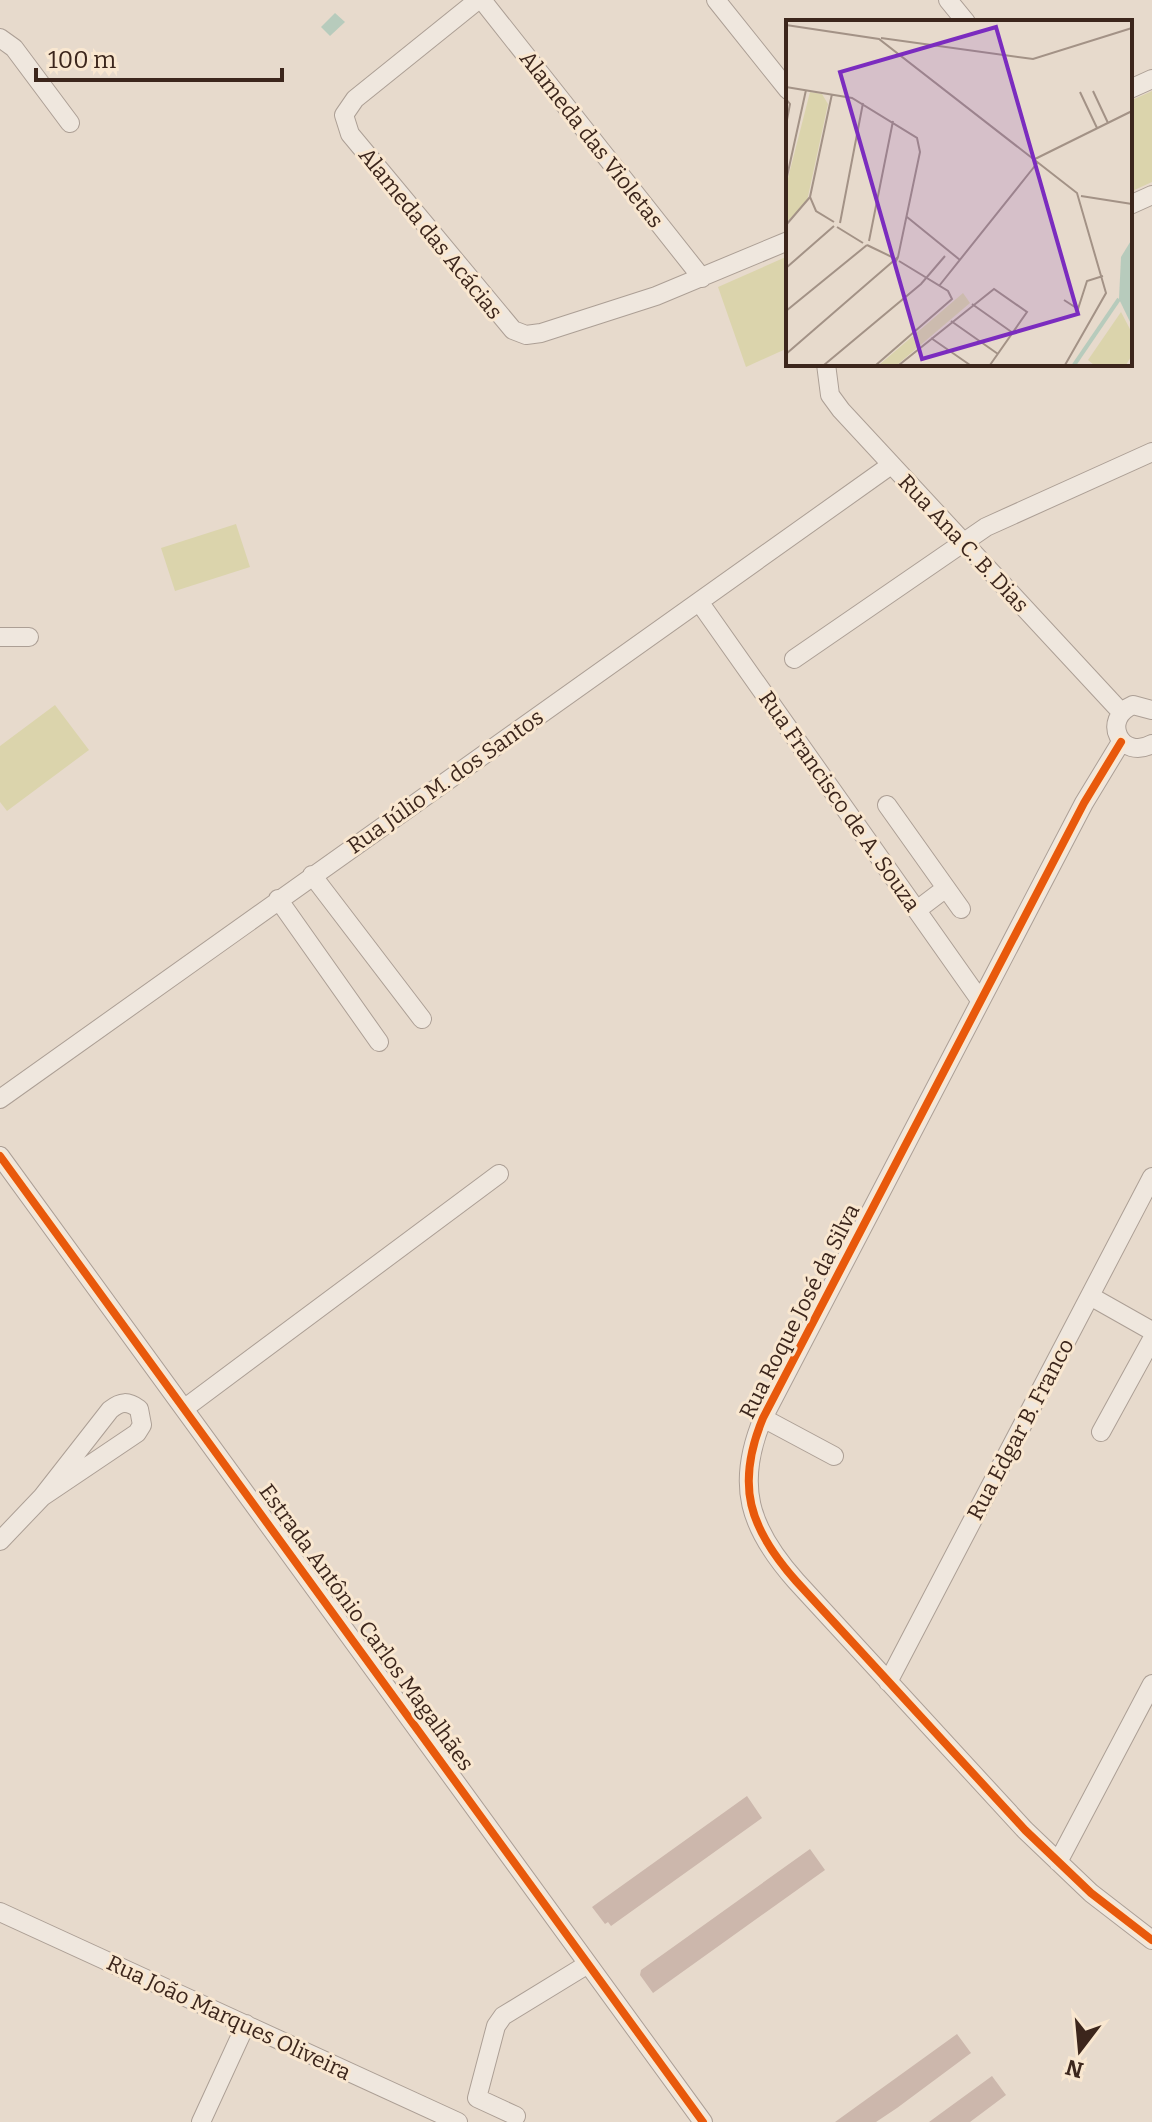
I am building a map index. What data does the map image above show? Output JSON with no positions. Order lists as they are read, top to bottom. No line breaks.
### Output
{"streets":{"street":["Alameda das Violetas","Alameda das Acácias","Rua Ana C. B. Dias","Rua Júlio M. dos Santos","Rua Francisco de A. Souza","Rua Roque José da Silva","Rua Edgar B. Franco","Estrada Antônio Carlos Magalhães","Rua João Marques Oliveira"]},"crossings":[["Alameda das Violetas","Alameda das Acácias"],["Rua Ana C. B. Dias","Rua Júlio M. dos Santos"],["Rua Júlio M. dos Santos","Rua Francisco de A. Souza"],["Rua Francisco de A. Souza","Rua Roque José da Silva"],["Rua Roque José da Silva","Rua Edgar B. Franco"]],"scale_bar":"100 m","north":"bottom"}
